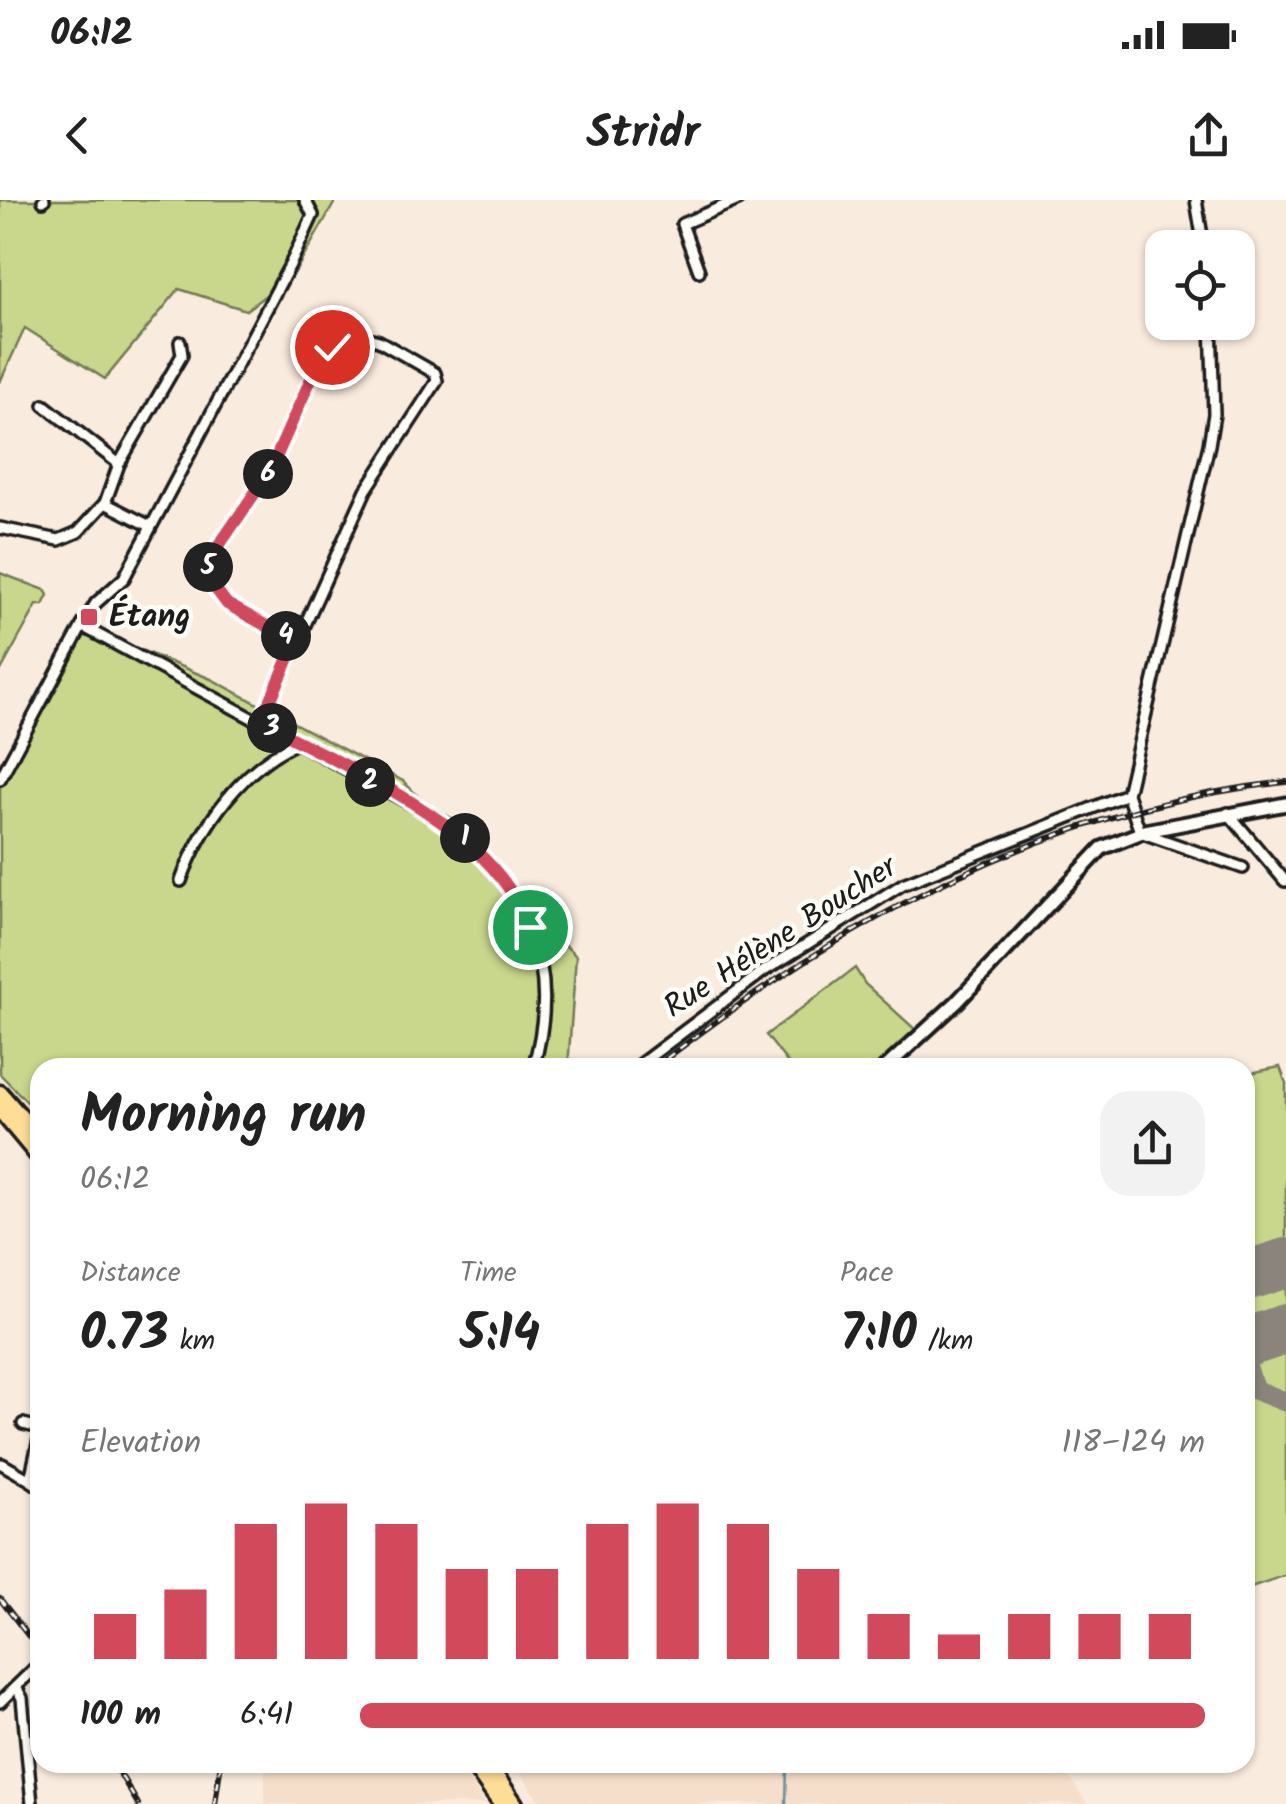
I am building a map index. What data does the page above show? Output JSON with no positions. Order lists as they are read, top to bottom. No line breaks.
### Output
{"streets":{"street":["Rue Hélène Boucher"]},"places":{"transit":["Étang"]},"page":{"status":"06:12","header":"Stridr","pins":["6","5","4","3","2","1"],"heading":["Morning run","06:12"],"stats":[["Distance","0.73 km"],["Time","5:14"],["Pace","7:10 /km"]],"chart":["Elevation","118–124 m"],"list":[{"name":"100 m","note":"6:41"}]}}
